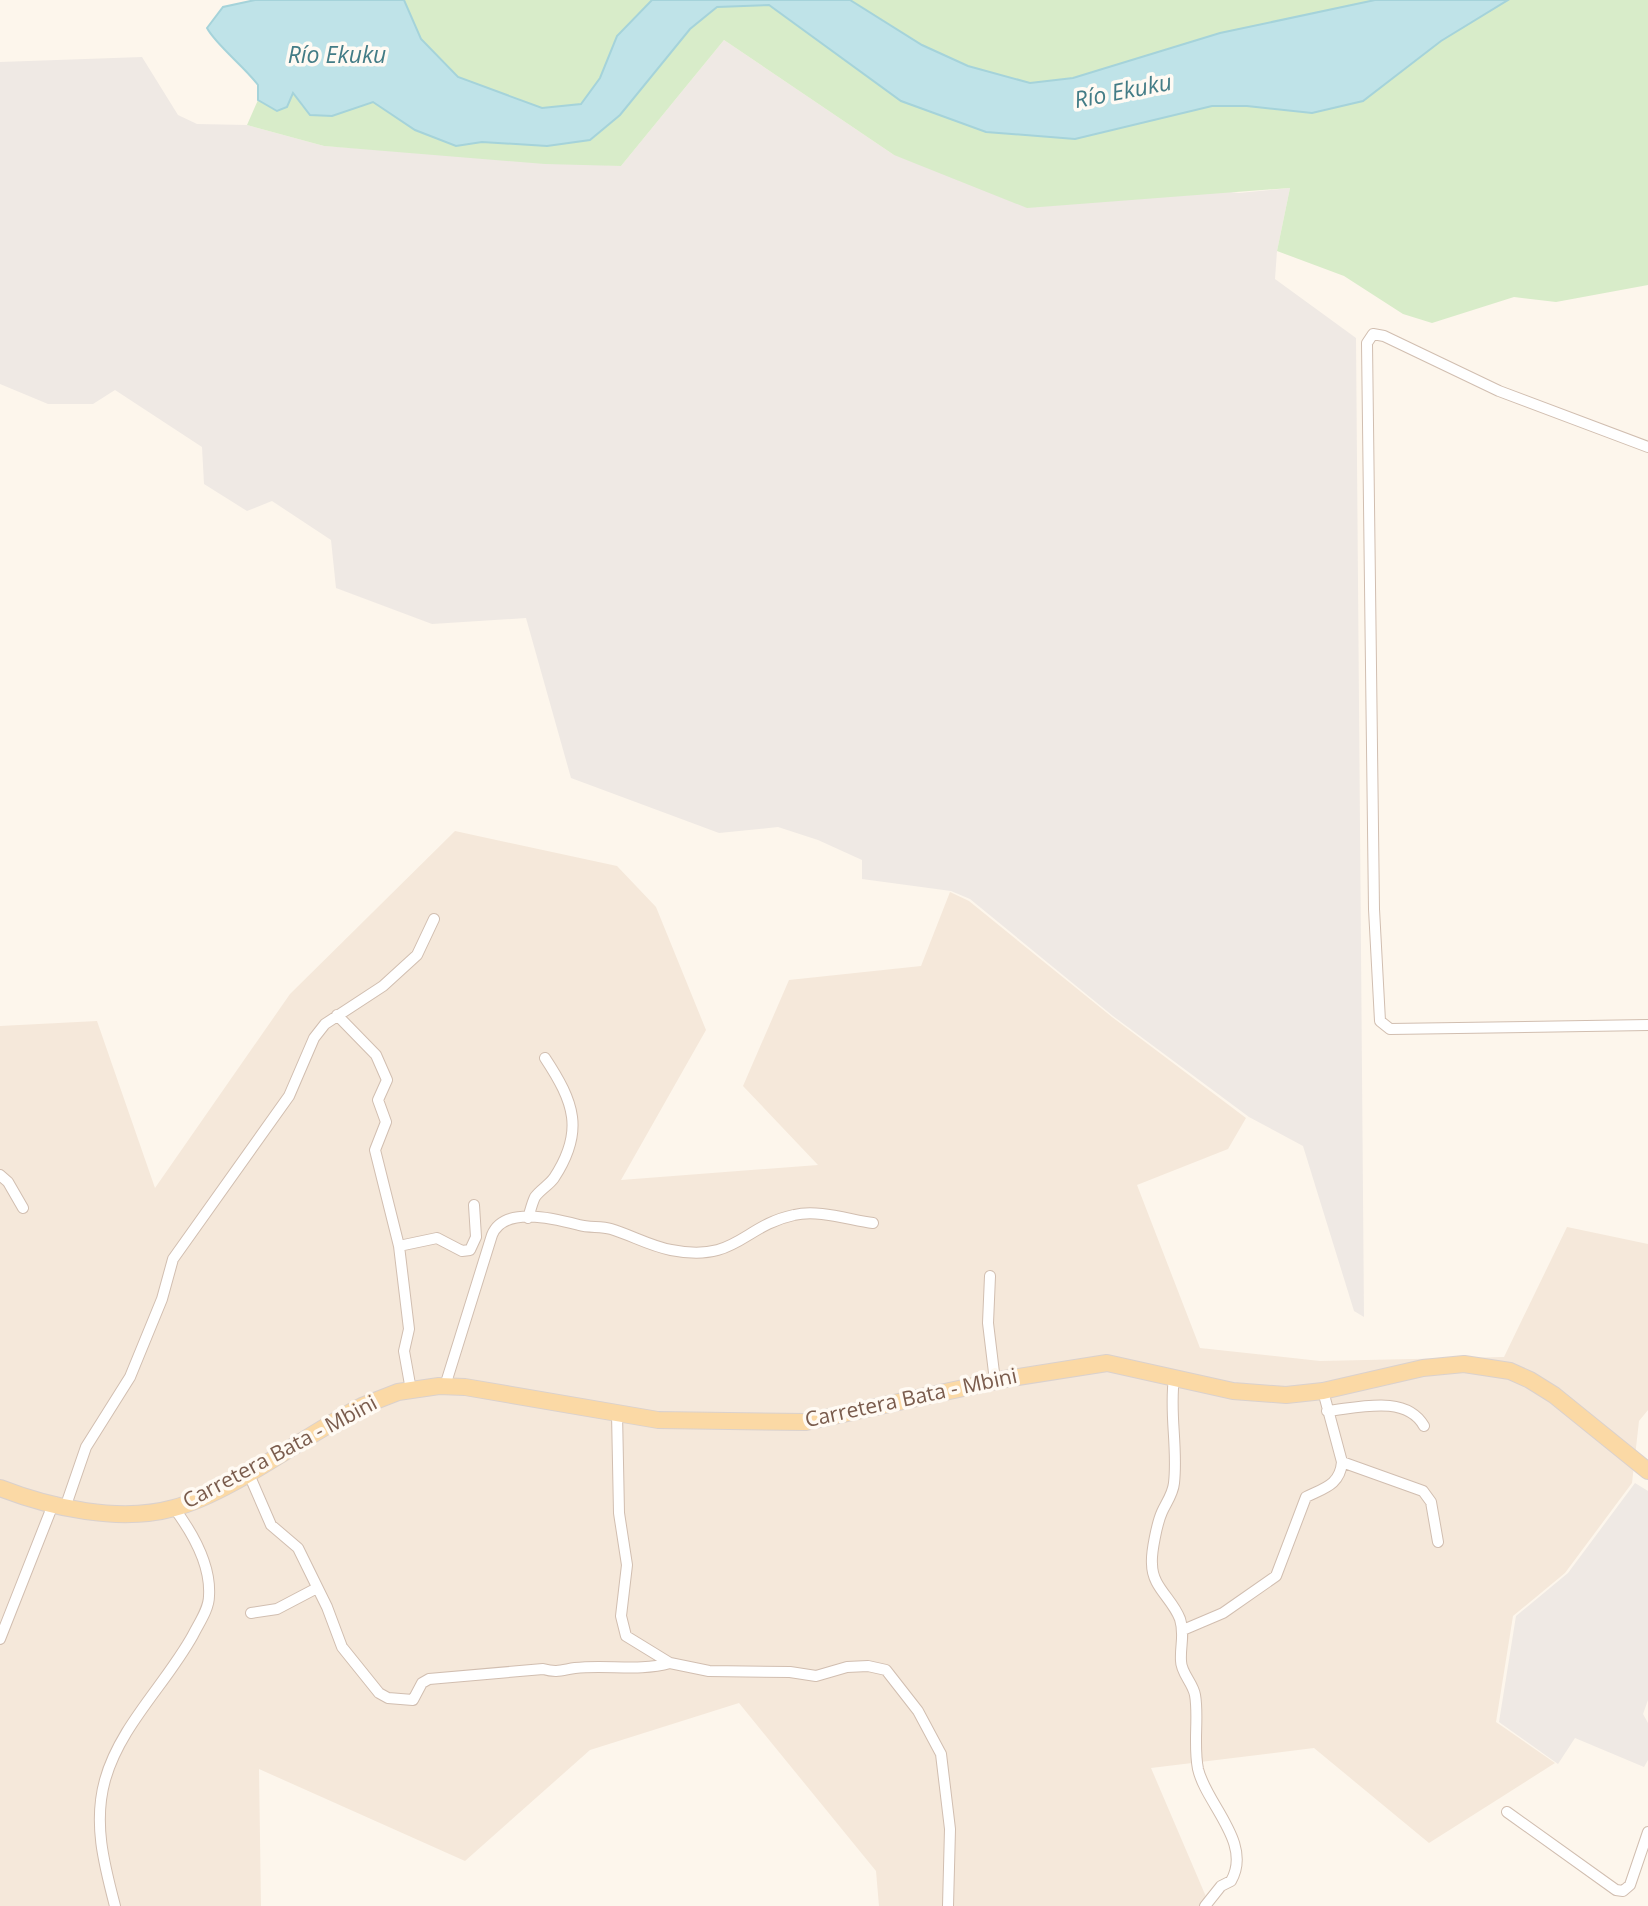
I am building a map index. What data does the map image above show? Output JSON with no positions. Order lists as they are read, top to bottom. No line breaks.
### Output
{"streets":{"main road":["Carretera Bata - Mbini"]},"water":["Río Ekuku"]}
